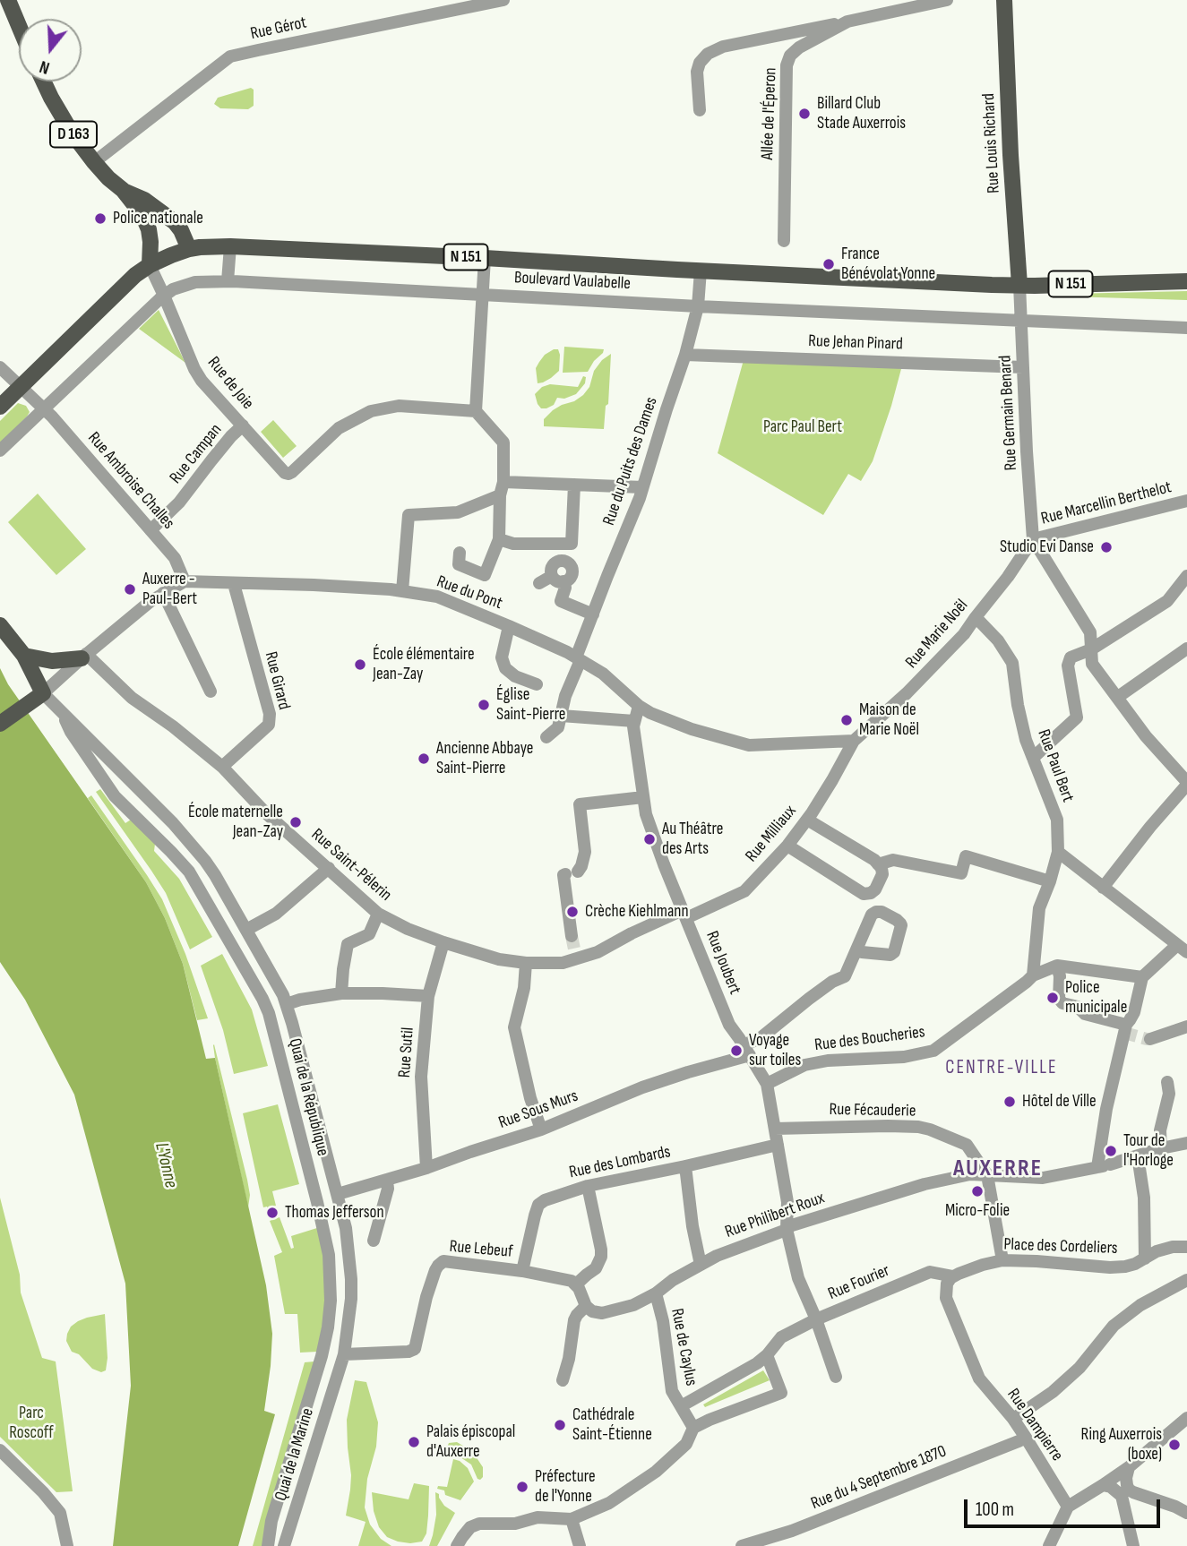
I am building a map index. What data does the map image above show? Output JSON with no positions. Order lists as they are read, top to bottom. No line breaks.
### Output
{"streets":{"main road":["D 163","Rue Louis Richard","N 151","Boulevard Vaulabelle"],"street":["Rue Gérot","Allée de l'Éperon","Rue Jehan Pinard","Rue de Joie","Rue Germain Benard","Rue Campan","Rue du Puits des Dames","Rue Ambroise Challes","Rue Marcellin Berthelot","Rue du Pont","Rue Marie Noël","Rue Girard","Rue Paul Bert","Rue Milliaux","Rue Saint-Pélerin","Rue Joubert","Rue des Boucheries","Rue Sutil","Quai de la République","Rue Sous Murs","Rue Fécauderie","Rue des Lombards","Rue Philibert Roux","Place des Cordeliers","Rue Lebeuf","Rue Fourier","Rue de Caylus","Rue Dampierre","Quai de la Marine","Rue du 4 Septembre 1870"]},"crossings":[["Rue Gérot","D 163"],["D 163","Boulevard Vaulabelle"],["D 163","Rue de Joie"],["Rue Louis Richard","N 151"],["Rue Louis Richard","Boulevard Vaulabelle"],["Rue Louis Richard","Rue Germain Benard"],["N 151","Boulevard Vaulabelle"],["N 151","Rue Germain Benard"],["Boulevard Vaulabelle","Rue de Joie"],["Boulevard Vaulabelle","Rue Germain Benard"],["Boulevard Vaulabelle","Rue du Puits des Dames"],["Boulevard Vaulabelle","Rue Ambroise Challes"],["Rue Jehan Pinard","Rue Germain Benard"],["Rue Jehan Pinard","Rue du Puits des Dames"],["Rue de Joie","Rue Campan"],["Rue Germain Benard","Rue Marcellin Berthelot"],["Rue Germain Benard","Rue Marie Noël"],["Rue Campan","Rue Ambroise Challes"],["Rue du Puits des Dames","Rue du Pont"],["Rue Ambroise Challes","Rue du Pont"],["Rue Marcellin Berthelot","Rue Marie Noël"],["Rue du Pont","Rue Marie Noël"],["Rue du Pont","Rue Girard"],["Rue du Pont","Rue Milliaux"],["Rue du Pont","Rue Joubert"],["Rue Marie Noël","Rue Paul Bert"],["Rue Marie Noël","Rue Milliaux"],["Rue Girard","Rue Saint-Pélerin"],["Rue Paul Bert","Rue des Boucheries"],["Rue Milliaux","Rue Saint-Pélerin"],["Rue Milliaux","Rue Joubert"],["Rue Saint-Pélerin","Rue Joubert"],["Rue Saint-Pélerin","Rue Sutil"],["Rue Joubert","Rue des Boucheries"],["Rue Joubert","Rue Sous Murs"],["Rue Joubert","Rue Fécauderie"],["Rue Joubert","Rue des Lombards"],["Rue Joubert","Rue Philibert Roux"],["Rue Joubert","Rue Fourier"],["Rue Sutil","Rue Sous Murs"],["Quai de la République","Rue Sous Murs"],["Quai de la République","Rue Lebeuf"],["Quai de la République","Quai de la Marine"],["Rue Fécauderie","Rue Philibert Roux"],["Rue des Lombards","Rue Lebeuf"],["Rue Philibert Roux","Rue de Caylus"],["Place des Cordeliers","Rue Fourier"],["Place des Cordeliers","Rue Dampierre"],["Rue Fourier","Rue Dampierre"],["Rue Dampierre","Rue du 4 Septembre 1870"]],"districts":["CENTRE-VILLE","AUXERRE"],"water":["L'Yonne"],"parks":["Parc Paul Bert","Parc Roscoff"],"places":["Billard Club Stade Auxerrois","Police nationale","France Bénévolat Yonne","Studio Evi Danse","Auxerre - Paul-Bert","École élémentaire Jean-Zay","Église Saint-Pierre","Maison de Marie Noël","Ancienne Abbaye Saint-Pierre","École maternelle Jean-Zay","Au Théâtre des Arts","Crèche Kiehlmann","Police municipale","Voyage sur toiles","Hôtel de Ville","Tour de l'Horloge","Micro-Folie","Thomas Jefferson","Cathédrale Saint-Étienne","Palais épiscopal d'Auxerre","Ring Auxerrois (boxe)","Préfecture de l'Yonne"],"scale_bar":"100 m","north":"bottom"}
